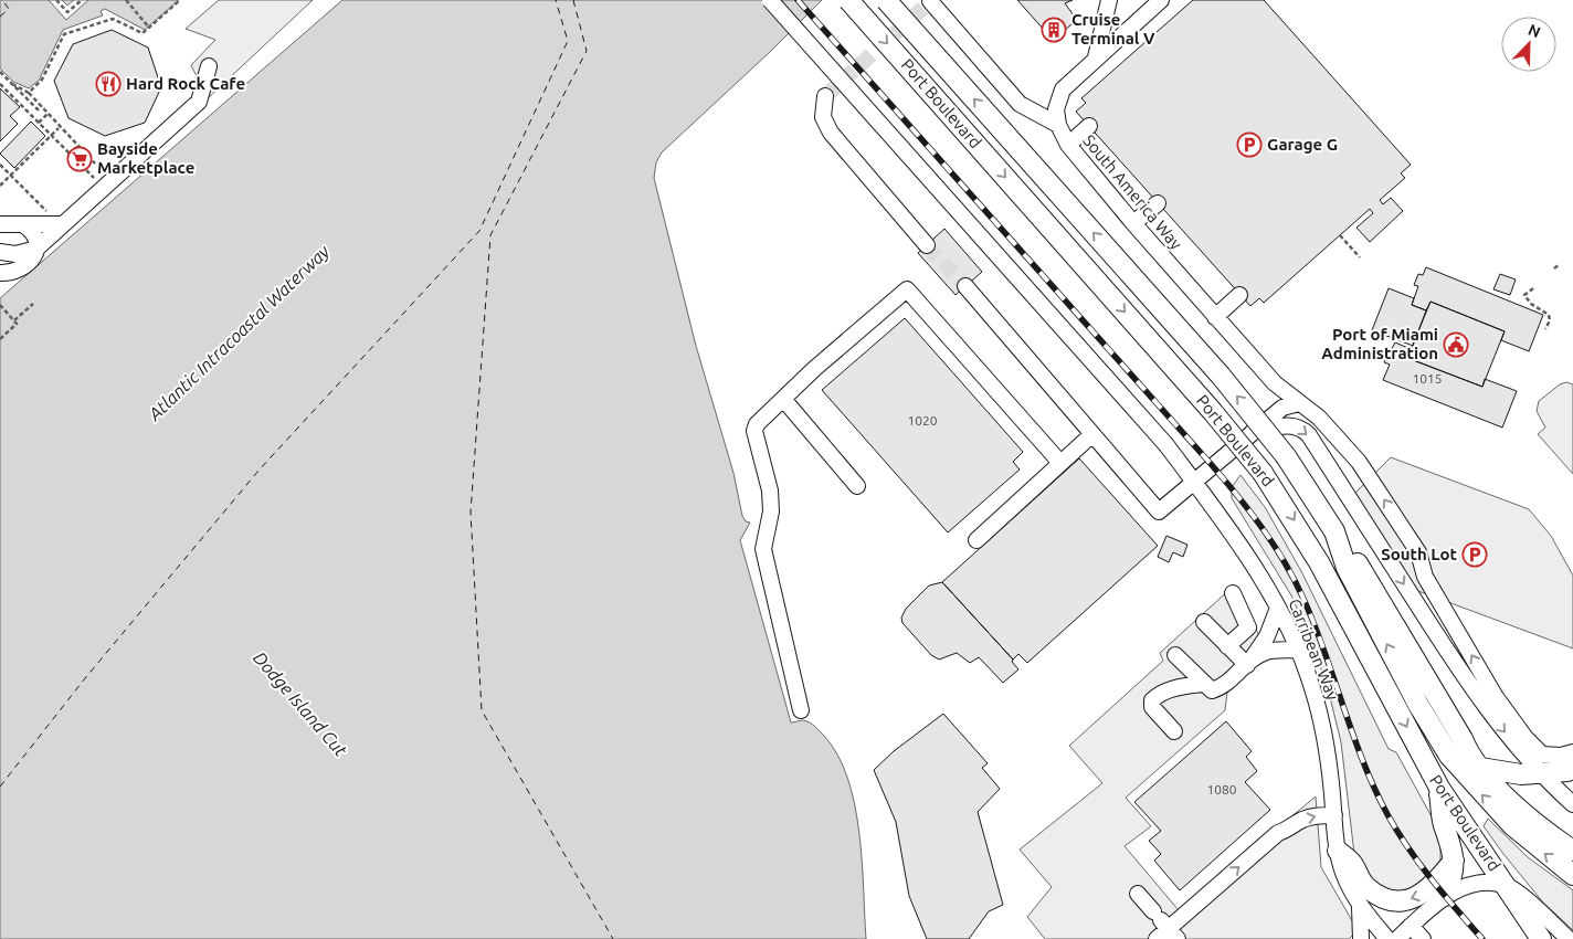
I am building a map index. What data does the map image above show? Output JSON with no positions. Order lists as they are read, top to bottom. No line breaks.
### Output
{"streets":{"main road":["Port Boulevard"],"street":["South America Way","Carribean Way"]},"water":["Atlantic Intracoastal Waterway","Dodge Island Cut"],"places":{"building":["Cruise Terminal V"],"restaurant":["Hard Rock Cafe"],"parking":["Garage G","South Lot"],"supermarket":["Bayside Marketplace"],"public building":["Port of Miami Administration"]},"house_numbers":["1015","1020","1080"],"north":"top right"}
